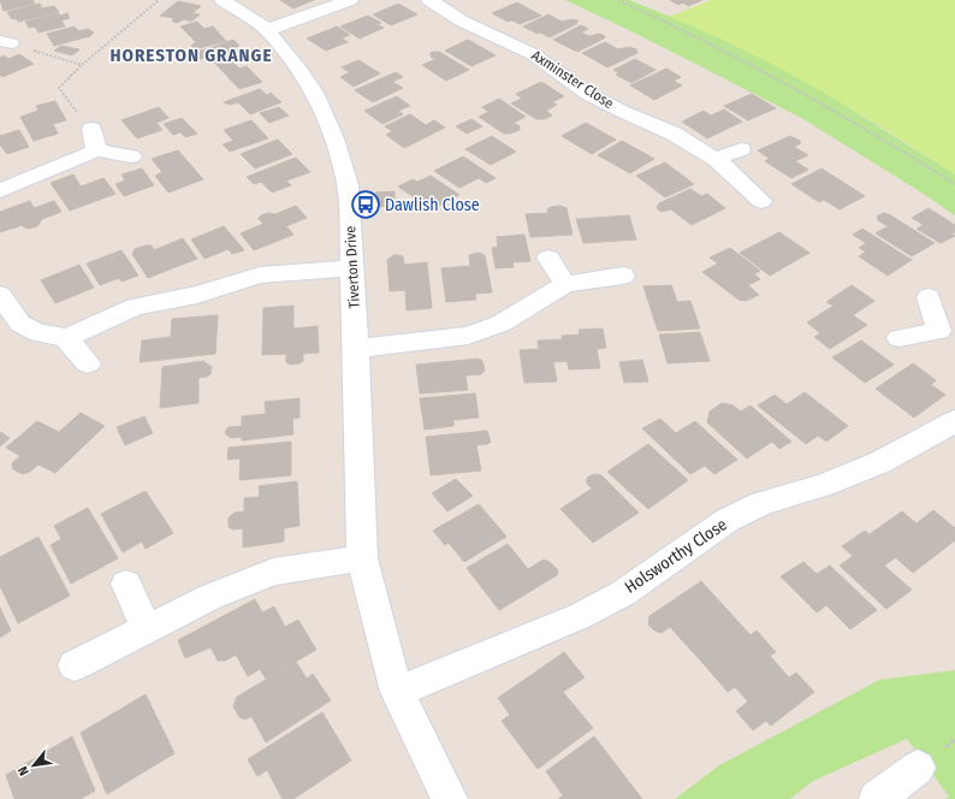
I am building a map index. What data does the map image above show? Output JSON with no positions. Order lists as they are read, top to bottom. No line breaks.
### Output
{"streets":{"street":["Axminster Close","Tiverton Drive","Holsworthy Close"]},"crossings":[["Tiverton Drive","Holsworthy Close"]],"districts":["HORESTON GRANGE"],"places":{"bus stop":["Dawlish Close"]},"north":"bottom left"}
